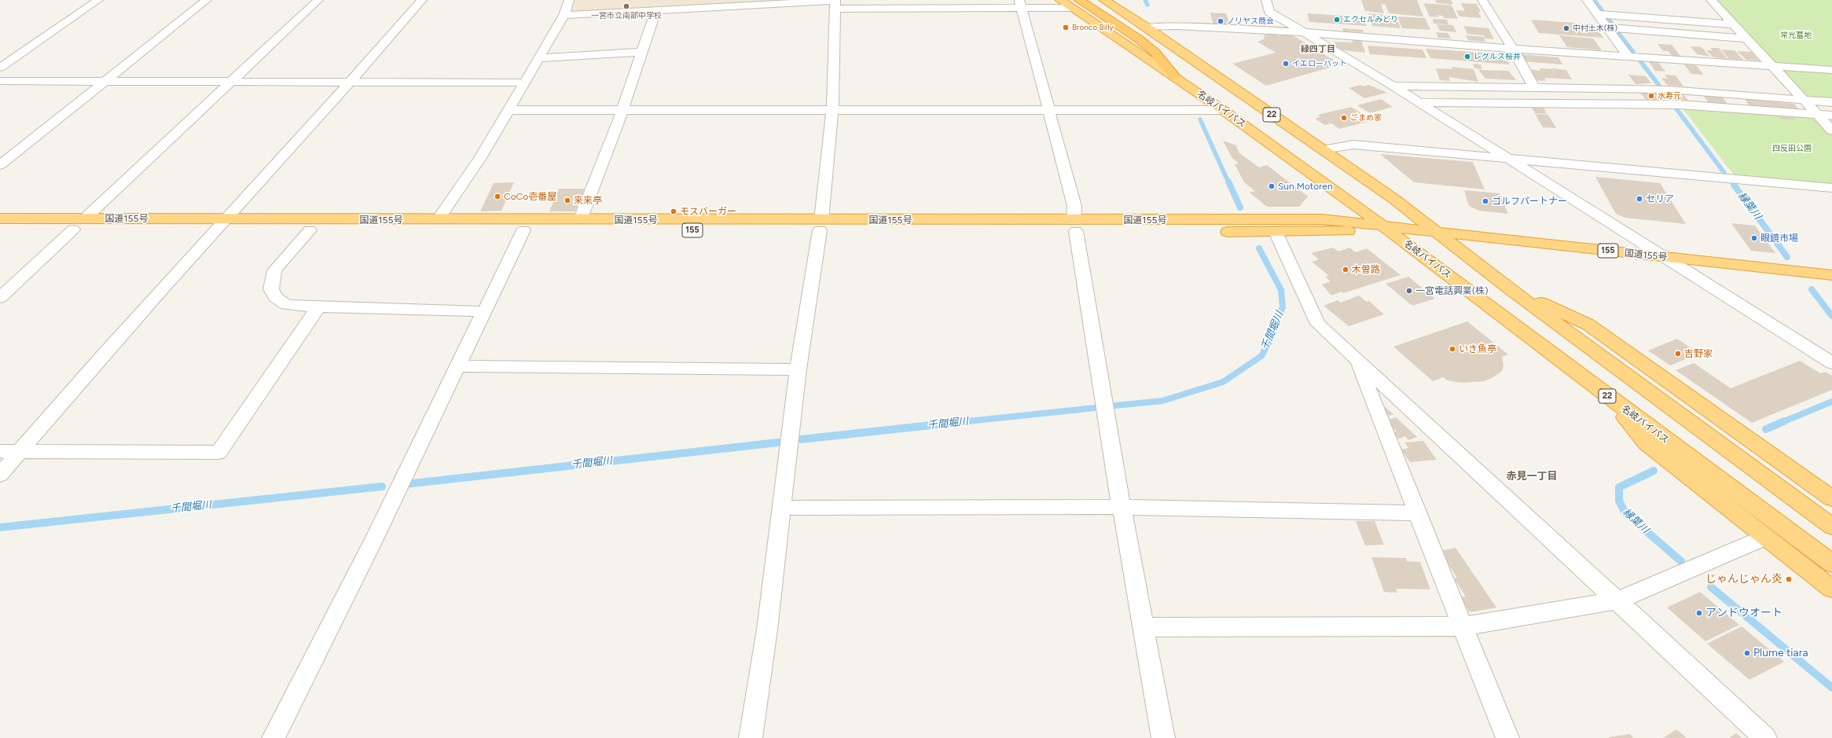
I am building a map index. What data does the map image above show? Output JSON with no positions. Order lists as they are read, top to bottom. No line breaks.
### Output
{"streets":{"highway":["名岐バイパス","22","国道155号","155"]},"crossings":[["名岐バイパス","22"],["名岐バイパス","国道155号"],["22","国道155号"]],"districts":["緑四丁目","赤見一丁目"],"water":["縁葉川","千間堀川"],"parks":["常光墓地","四反田公園"],"places":["一宮市立南部中学校","エクセルみどり","ノリヤス商会","Bronco Billy","中村土木(株)","レグルス桜井","イエローハット","水寿元","ごまめ家","Sun Motoren","CoCo壱番屋","セリア","来来亭","ゴルフパートナー","モスバーガー","眼鏡市場","木曽路","一宮電話興業(株)","いき魚亭","吉野家","じゃんじゃん炎","アンドウオート","Plume tiara"]}
